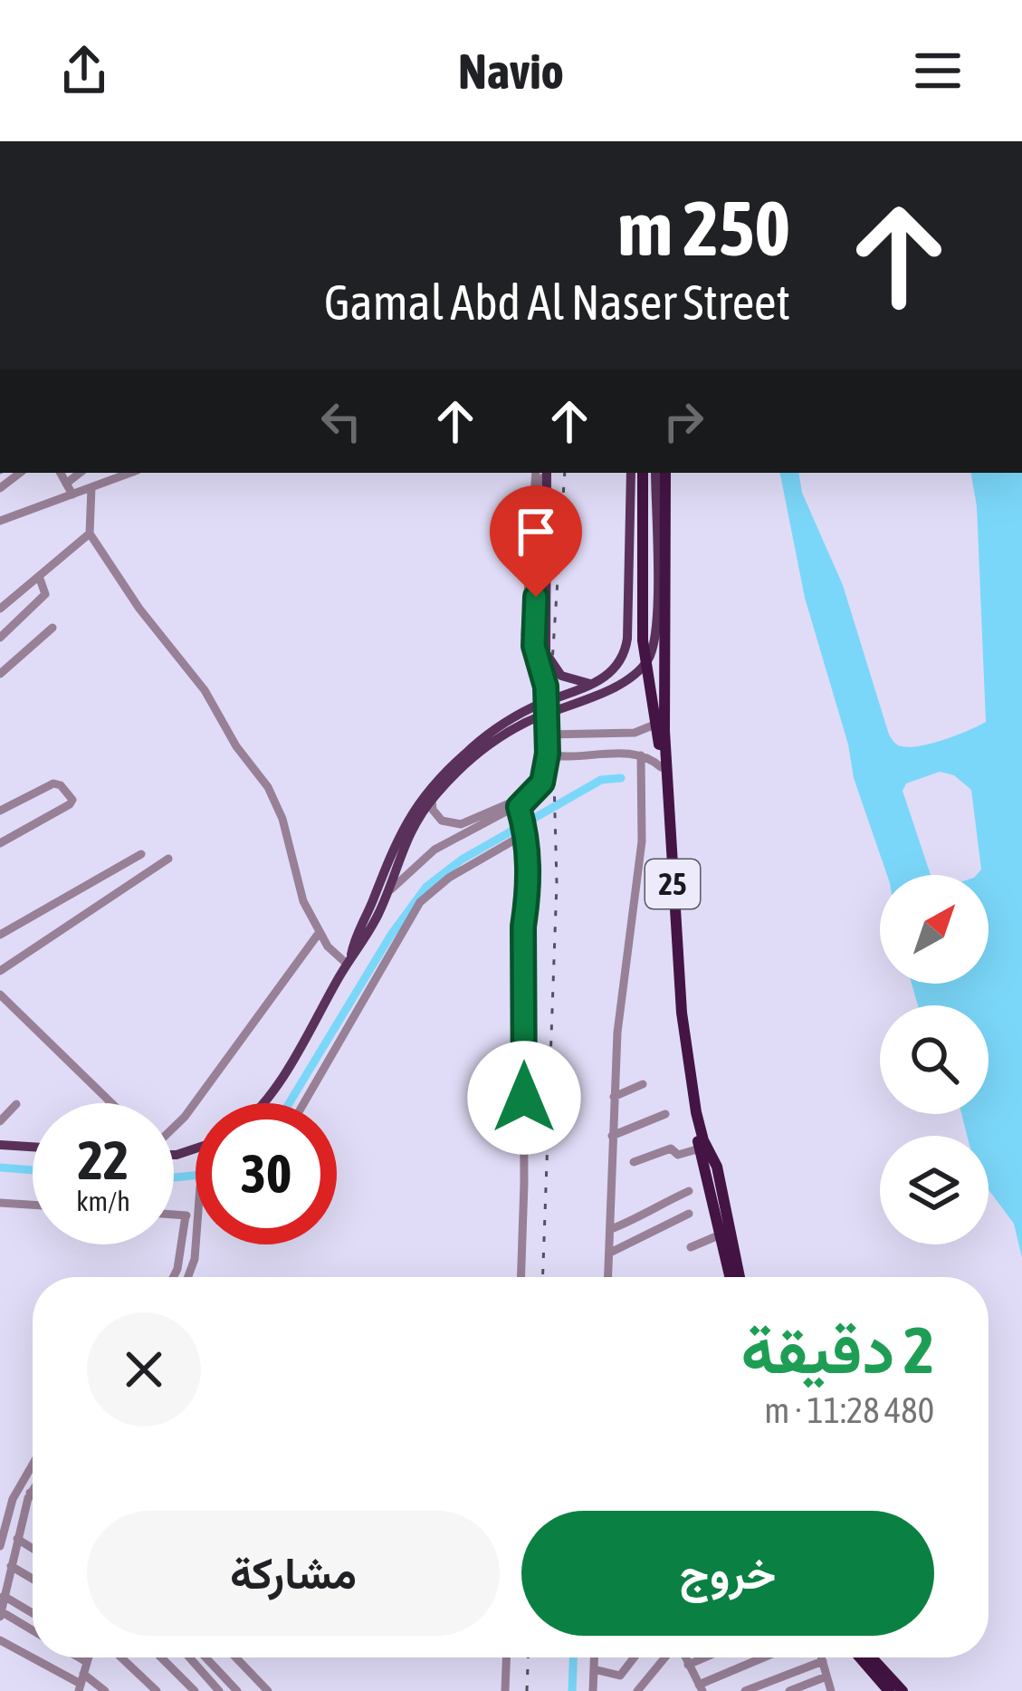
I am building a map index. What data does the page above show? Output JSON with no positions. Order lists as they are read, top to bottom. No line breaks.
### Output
{"streets":{"highway":["25"]},"north":"top right","page":{"header":"Navio","turn":["250 m","Gamal Abd Al Naser Street"],"speed":"22 km/h","limit":"30","heading":["2 دقيقة","480 m · 11:28"],"buttons":["خروج","مشاركة"]}}
